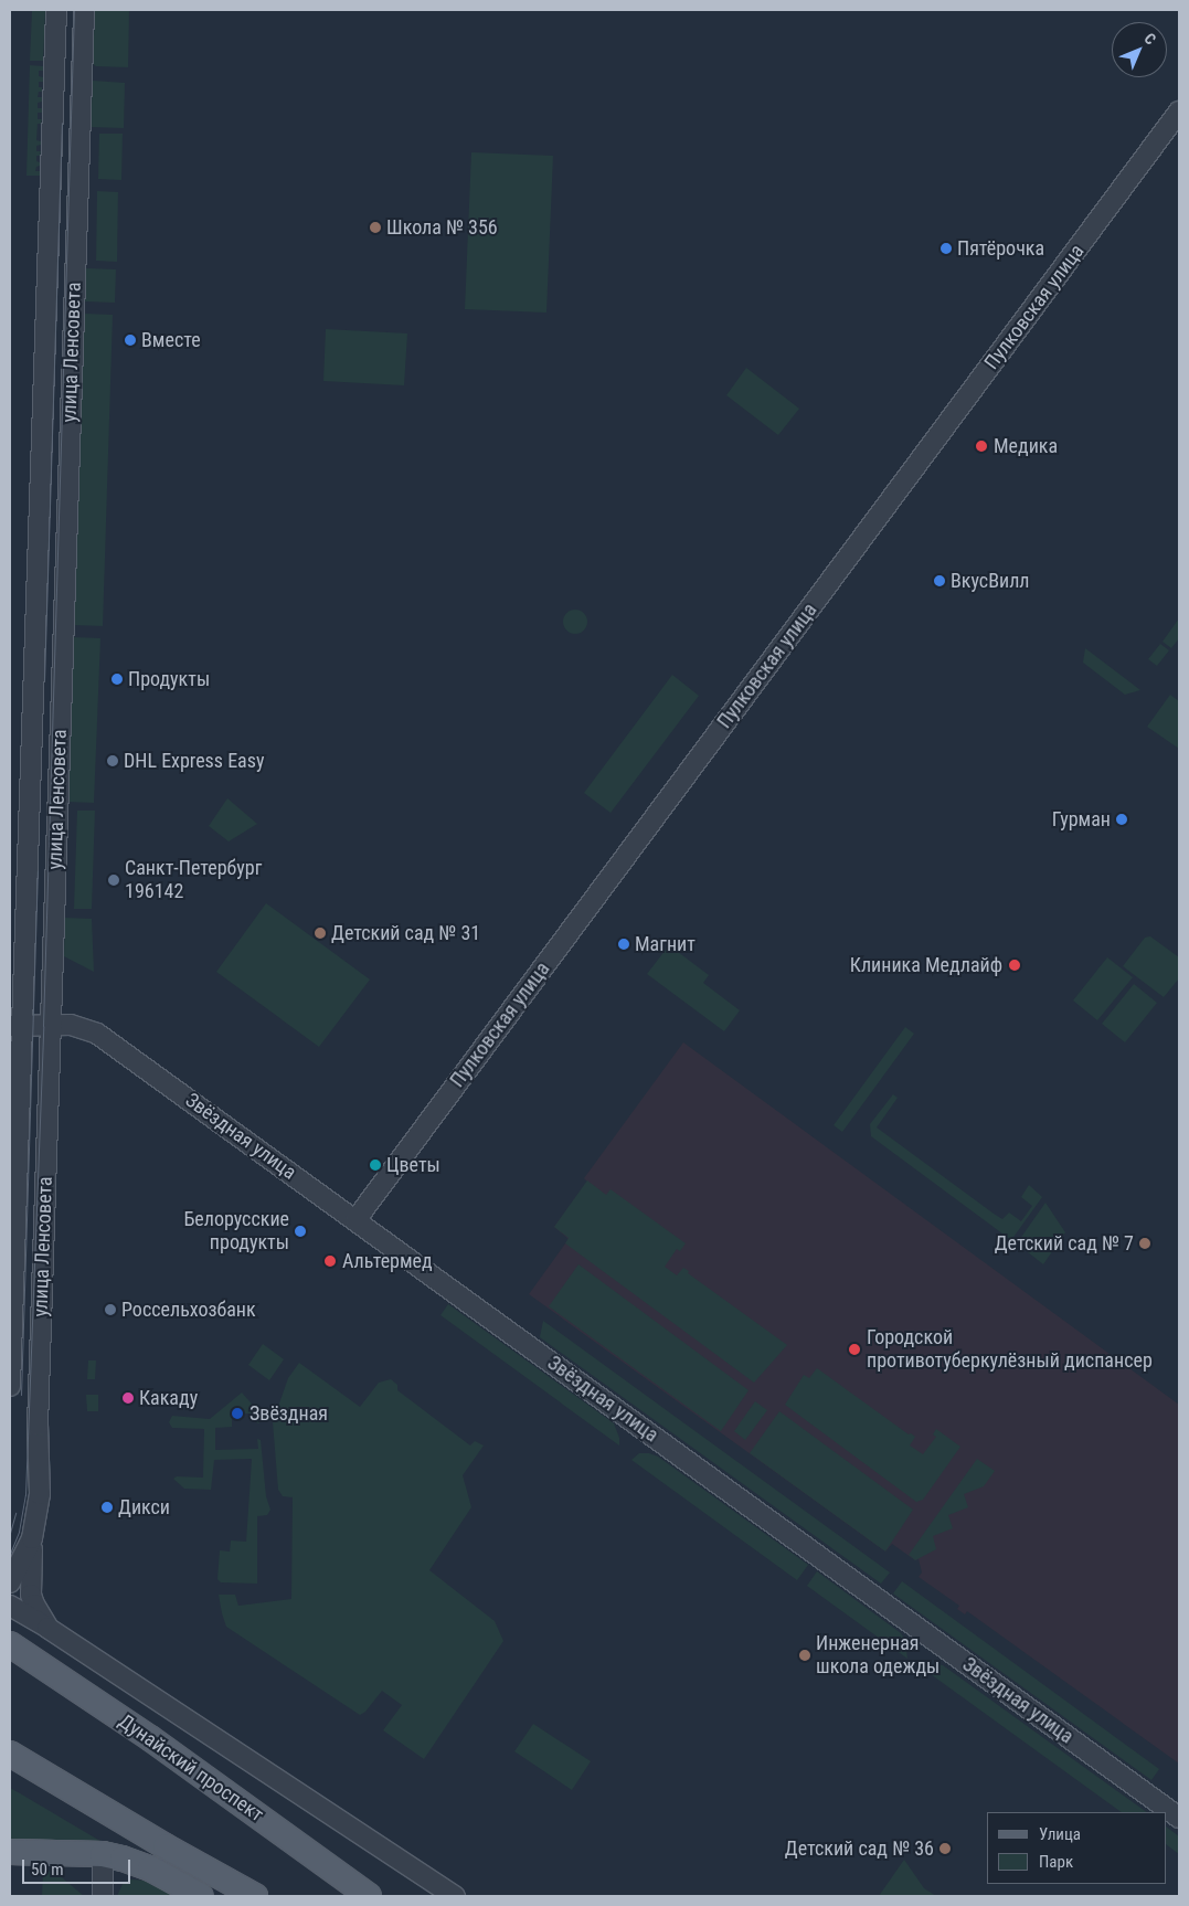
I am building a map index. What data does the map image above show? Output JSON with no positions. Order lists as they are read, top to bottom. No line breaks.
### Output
{"streets":{"main road":["Дунайский проспект"],"street":["Пулковская улица","улица Ленсовета","Звёздная улица"]},"crossings":[["Пулковская улица","Звёздная улица"],["улица Ленсовета","Звёздная улица"]],"places":["Школа № 356","Пятёрочка","Вместе","Медика","ВкусВилл","Продукты","DHL Express Easy","Гурман","Санкт-Петербург 196142","Детский сад № 31","Магнит","Клиника Медлайф","Цветы","Белорусские продукты","Детский сад № 7","Альтермед","Россельхозбанк","Городской противотуберкулёзный диспансер","Какаду","Звёздная","Дикси","Инженерная школа одежды","Детский сад № 36"],"legend":["Улица","Парк"],"scale_bar":"50 m","north":"top right"}
